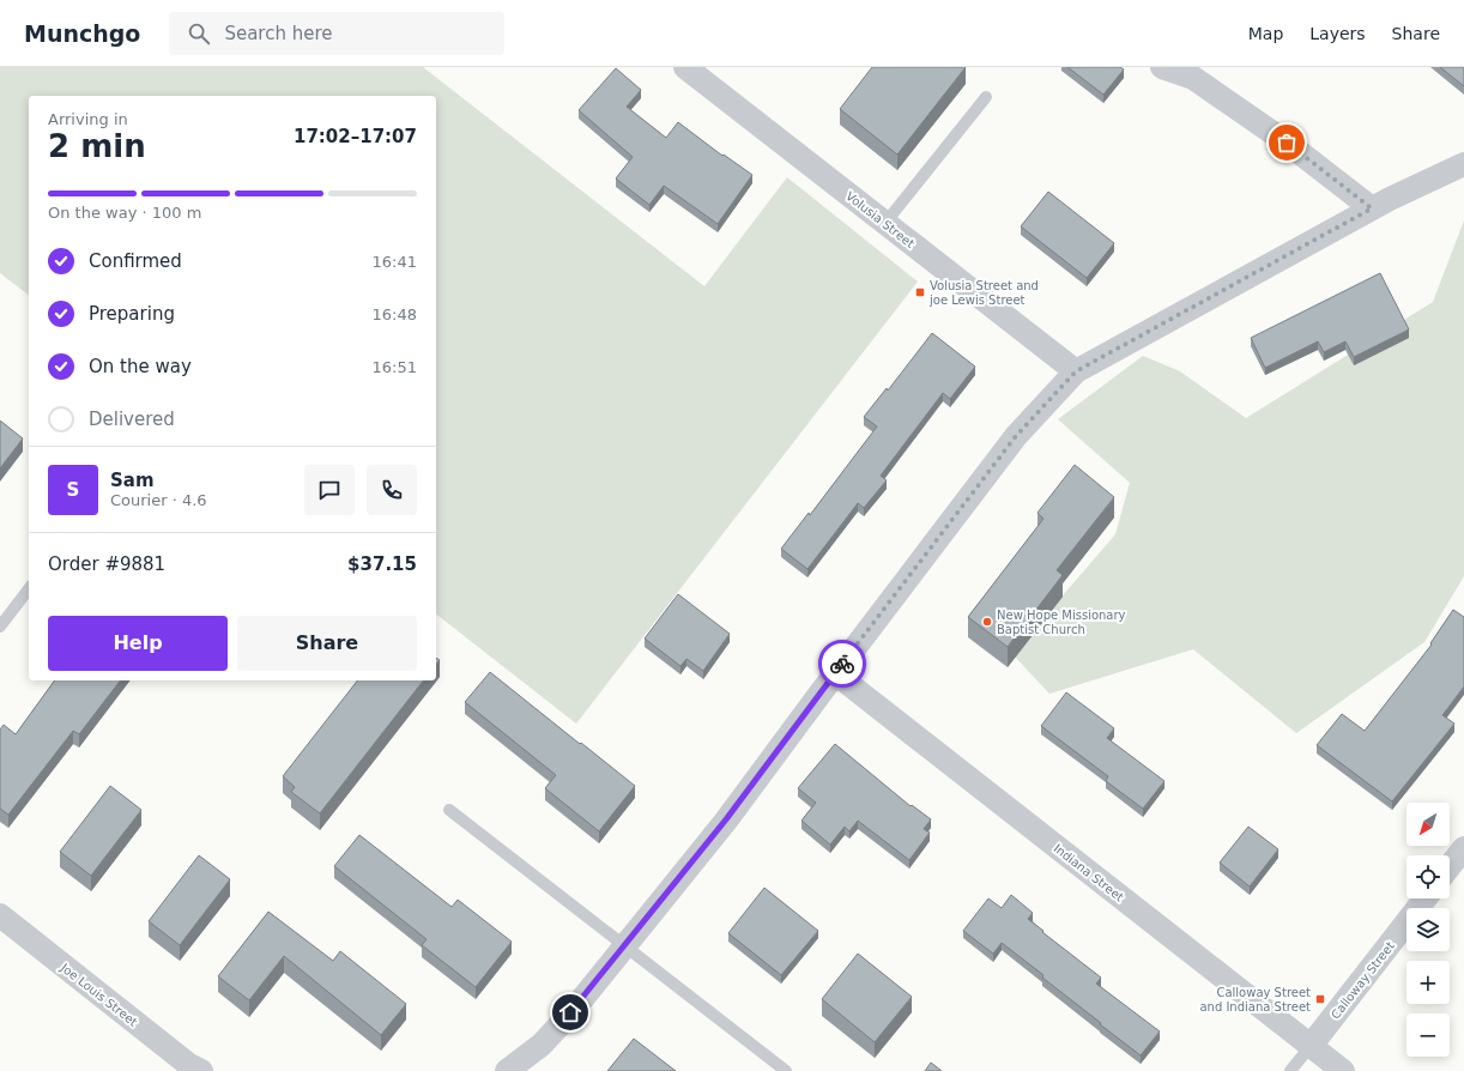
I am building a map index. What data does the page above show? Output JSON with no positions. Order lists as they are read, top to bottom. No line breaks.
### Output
{"streets":{"street":["Volusia Street","Indiana Street","Calloway Street","Joe Louis Street"]},"crossings":[["Indiana Street","Calloway Street"]],"places":{"transit":["Volusia Street and joe Lewis Street","Calloway Street and Indiana Street"],"other":["New Hope Missionary Baptist Church"]},"north":"bottom left","page":{"header":"Munchgo","search":"Search here","nav":["Map","Layers","Share"],"heading":["2 min","Arriving in","17:02–17:07"],"panel":["Sam","Courier · 4.6","Order #9881","$37.15"],"bar":"On the way · 100 m","list":[["Confirmed","16:41"],["Preparing","16:48"],["On the way","16:51"],"Delivered"],"round":"S","buttons":["Help","Share"],"map_buttons":["+","−"]}}
